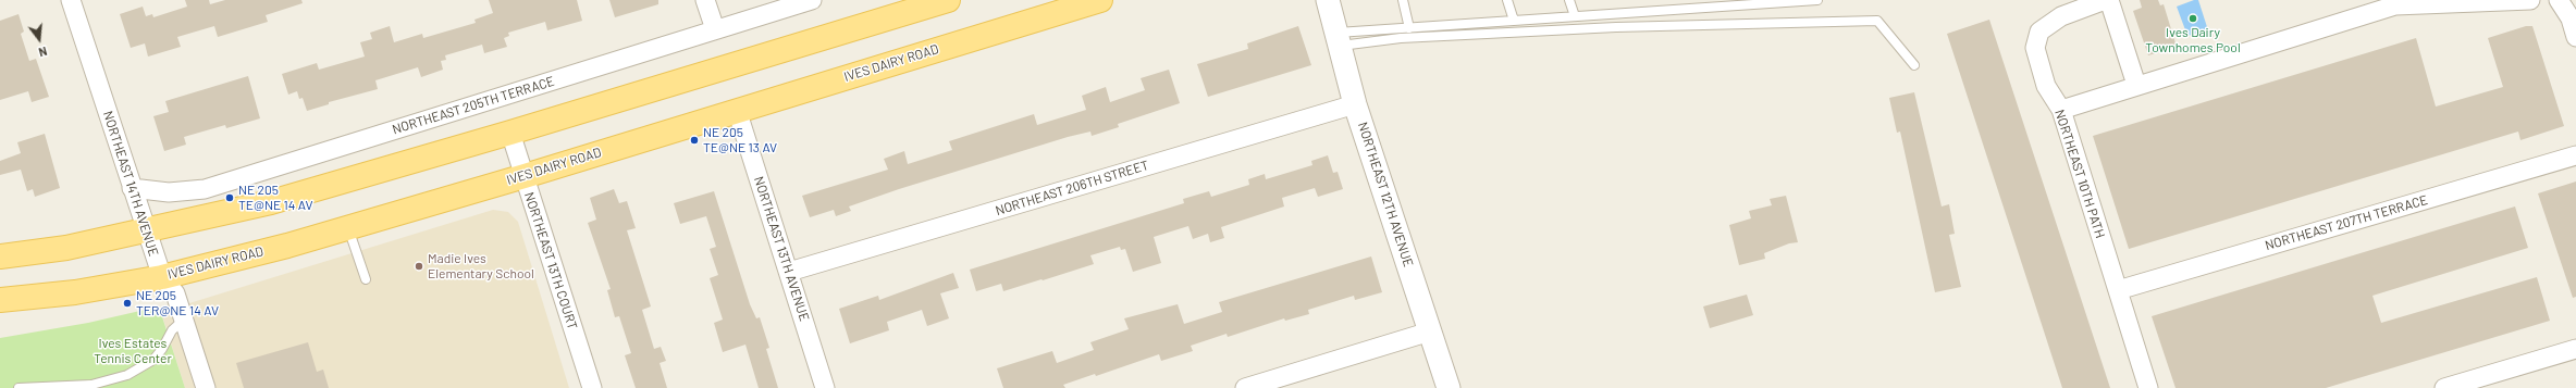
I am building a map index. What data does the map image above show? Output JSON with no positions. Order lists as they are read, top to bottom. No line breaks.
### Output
{"streets":{"main road":["IVES DAIRY ROAD"],"street":["NORTHEAST 205TH TERRACE","NORTHEAST 10TH PATH","NORTHEAST 14TH AVENUE","NORTHEAST 206TH STREET","NORTHEAST 12TH AVENUE","NORTHEAST 207TH TERRACE","NORTHEAST 13TH AVENUE","NORTHEAST 13TH COURT"]},"crossings":[["IVES DAIRY ROAD","NORTHEAST 14TH AVENUE"],["IVES DAIRY ROAD","NORTHEAST 13TH AVENUE"],["IVES DAIRY ROAD","NORTHEAST 13TH COURT"],["NORTHEAST 205TH TERRACE","NORTHEAST 14TH AVENUE"],["NORTHEAST 10TH PATH","NORTHEAST 207TH TERRACE"],["NORTHEAST 206TH STREET","NORTHEAST 12TH AVENUE"],["NORTHEAST 206TH STREET","NORTHEAST 13TH AVENUE"]],"parks":["Ives Estates Tennis Center"],"places":["Ives Dairy Townhomes Pool","NE 205 TE@NE 13 AV","NE 205 TE@NE 14 AV","Madie Ives Elementary School","NE 205 TER@NE 14 AV"],"north":"bottom"}
